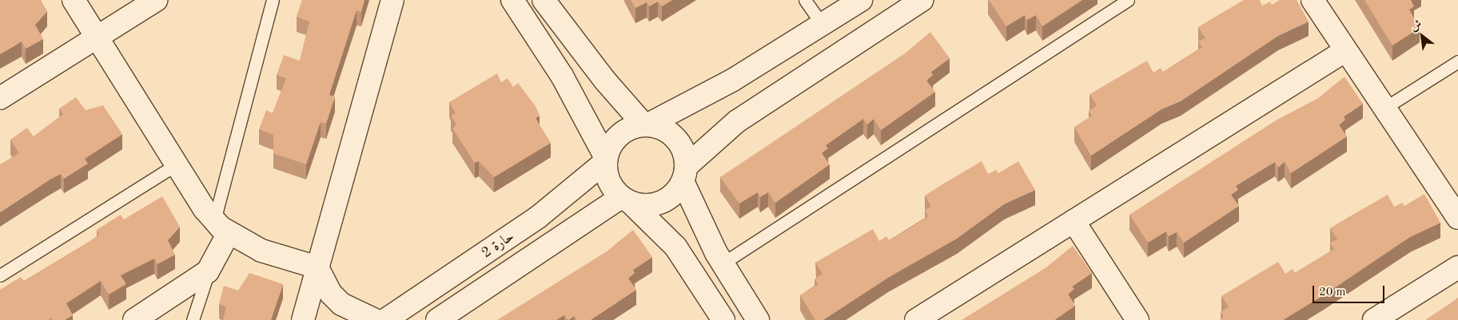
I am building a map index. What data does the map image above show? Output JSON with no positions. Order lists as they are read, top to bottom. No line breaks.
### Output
{"streets":{"street":["حارة 2"]},"scale_bar":"20 m","north":"top left"}
